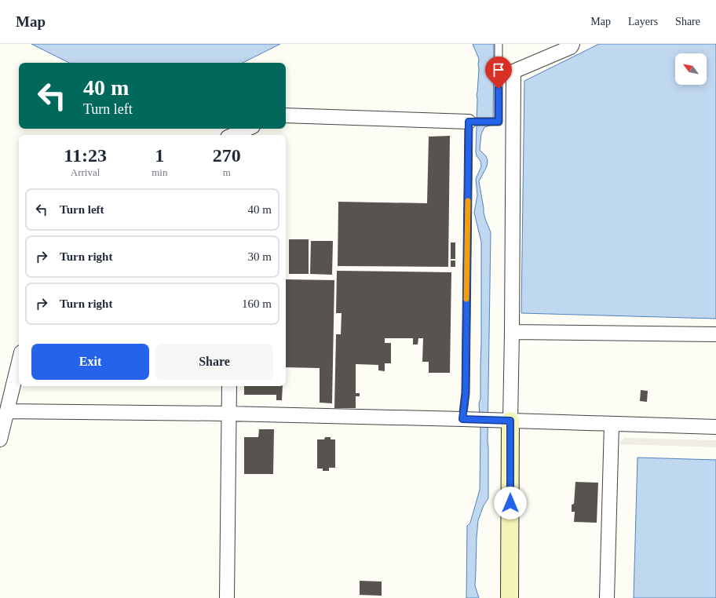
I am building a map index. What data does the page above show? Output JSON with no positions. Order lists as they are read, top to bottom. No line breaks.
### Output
{"north":"top left","page":{"header":"Map","nav":["Map","Layers","Share"],"turn":["40 m","Turn left"],"eta":["11:23","Arrival","1","min","270","m"],"list":[{"name":"Turn left","value":"40 m"},{"name":"Turn right","value":"30 m"},{"name":"Turn right","value":"160 m"}],"buttons":["Exit","Share"]}}
